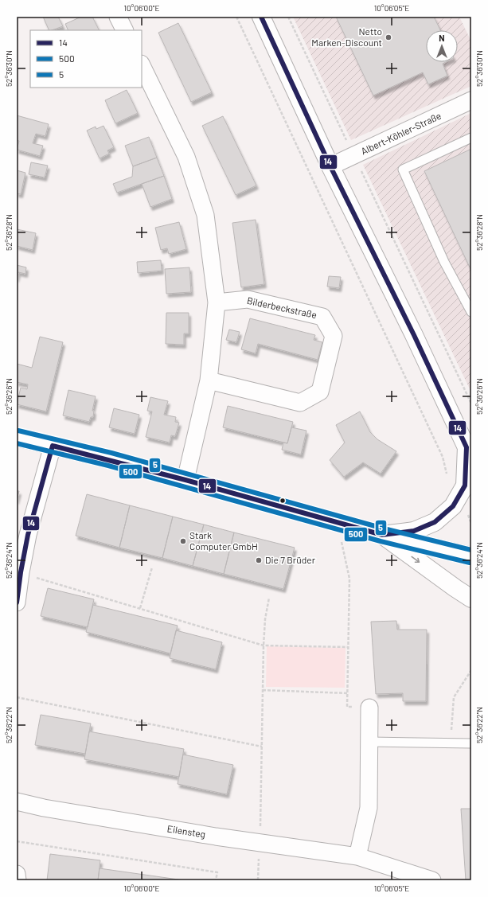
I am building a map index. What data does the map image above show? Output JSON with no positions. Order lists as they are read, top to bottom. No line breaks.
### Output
{"streets":{"street":["Albert-Köhler-Straße","Bilderbeckstraße","Eilensteg"]},"places":["Netto Marken-Discount","Stark Computer GmbH","Die 7 Brüder"],"lines":["transit line 14","transit line 5","transit line 500"],"legend":["14","500","5"],"north":"top","coordinates":["10°06'00\"E","10°06'05\"E","52°36'30\"N","52°36'28\"N","52°36'26\"N","52°36'24\"N","52°36'22\"N"]}
